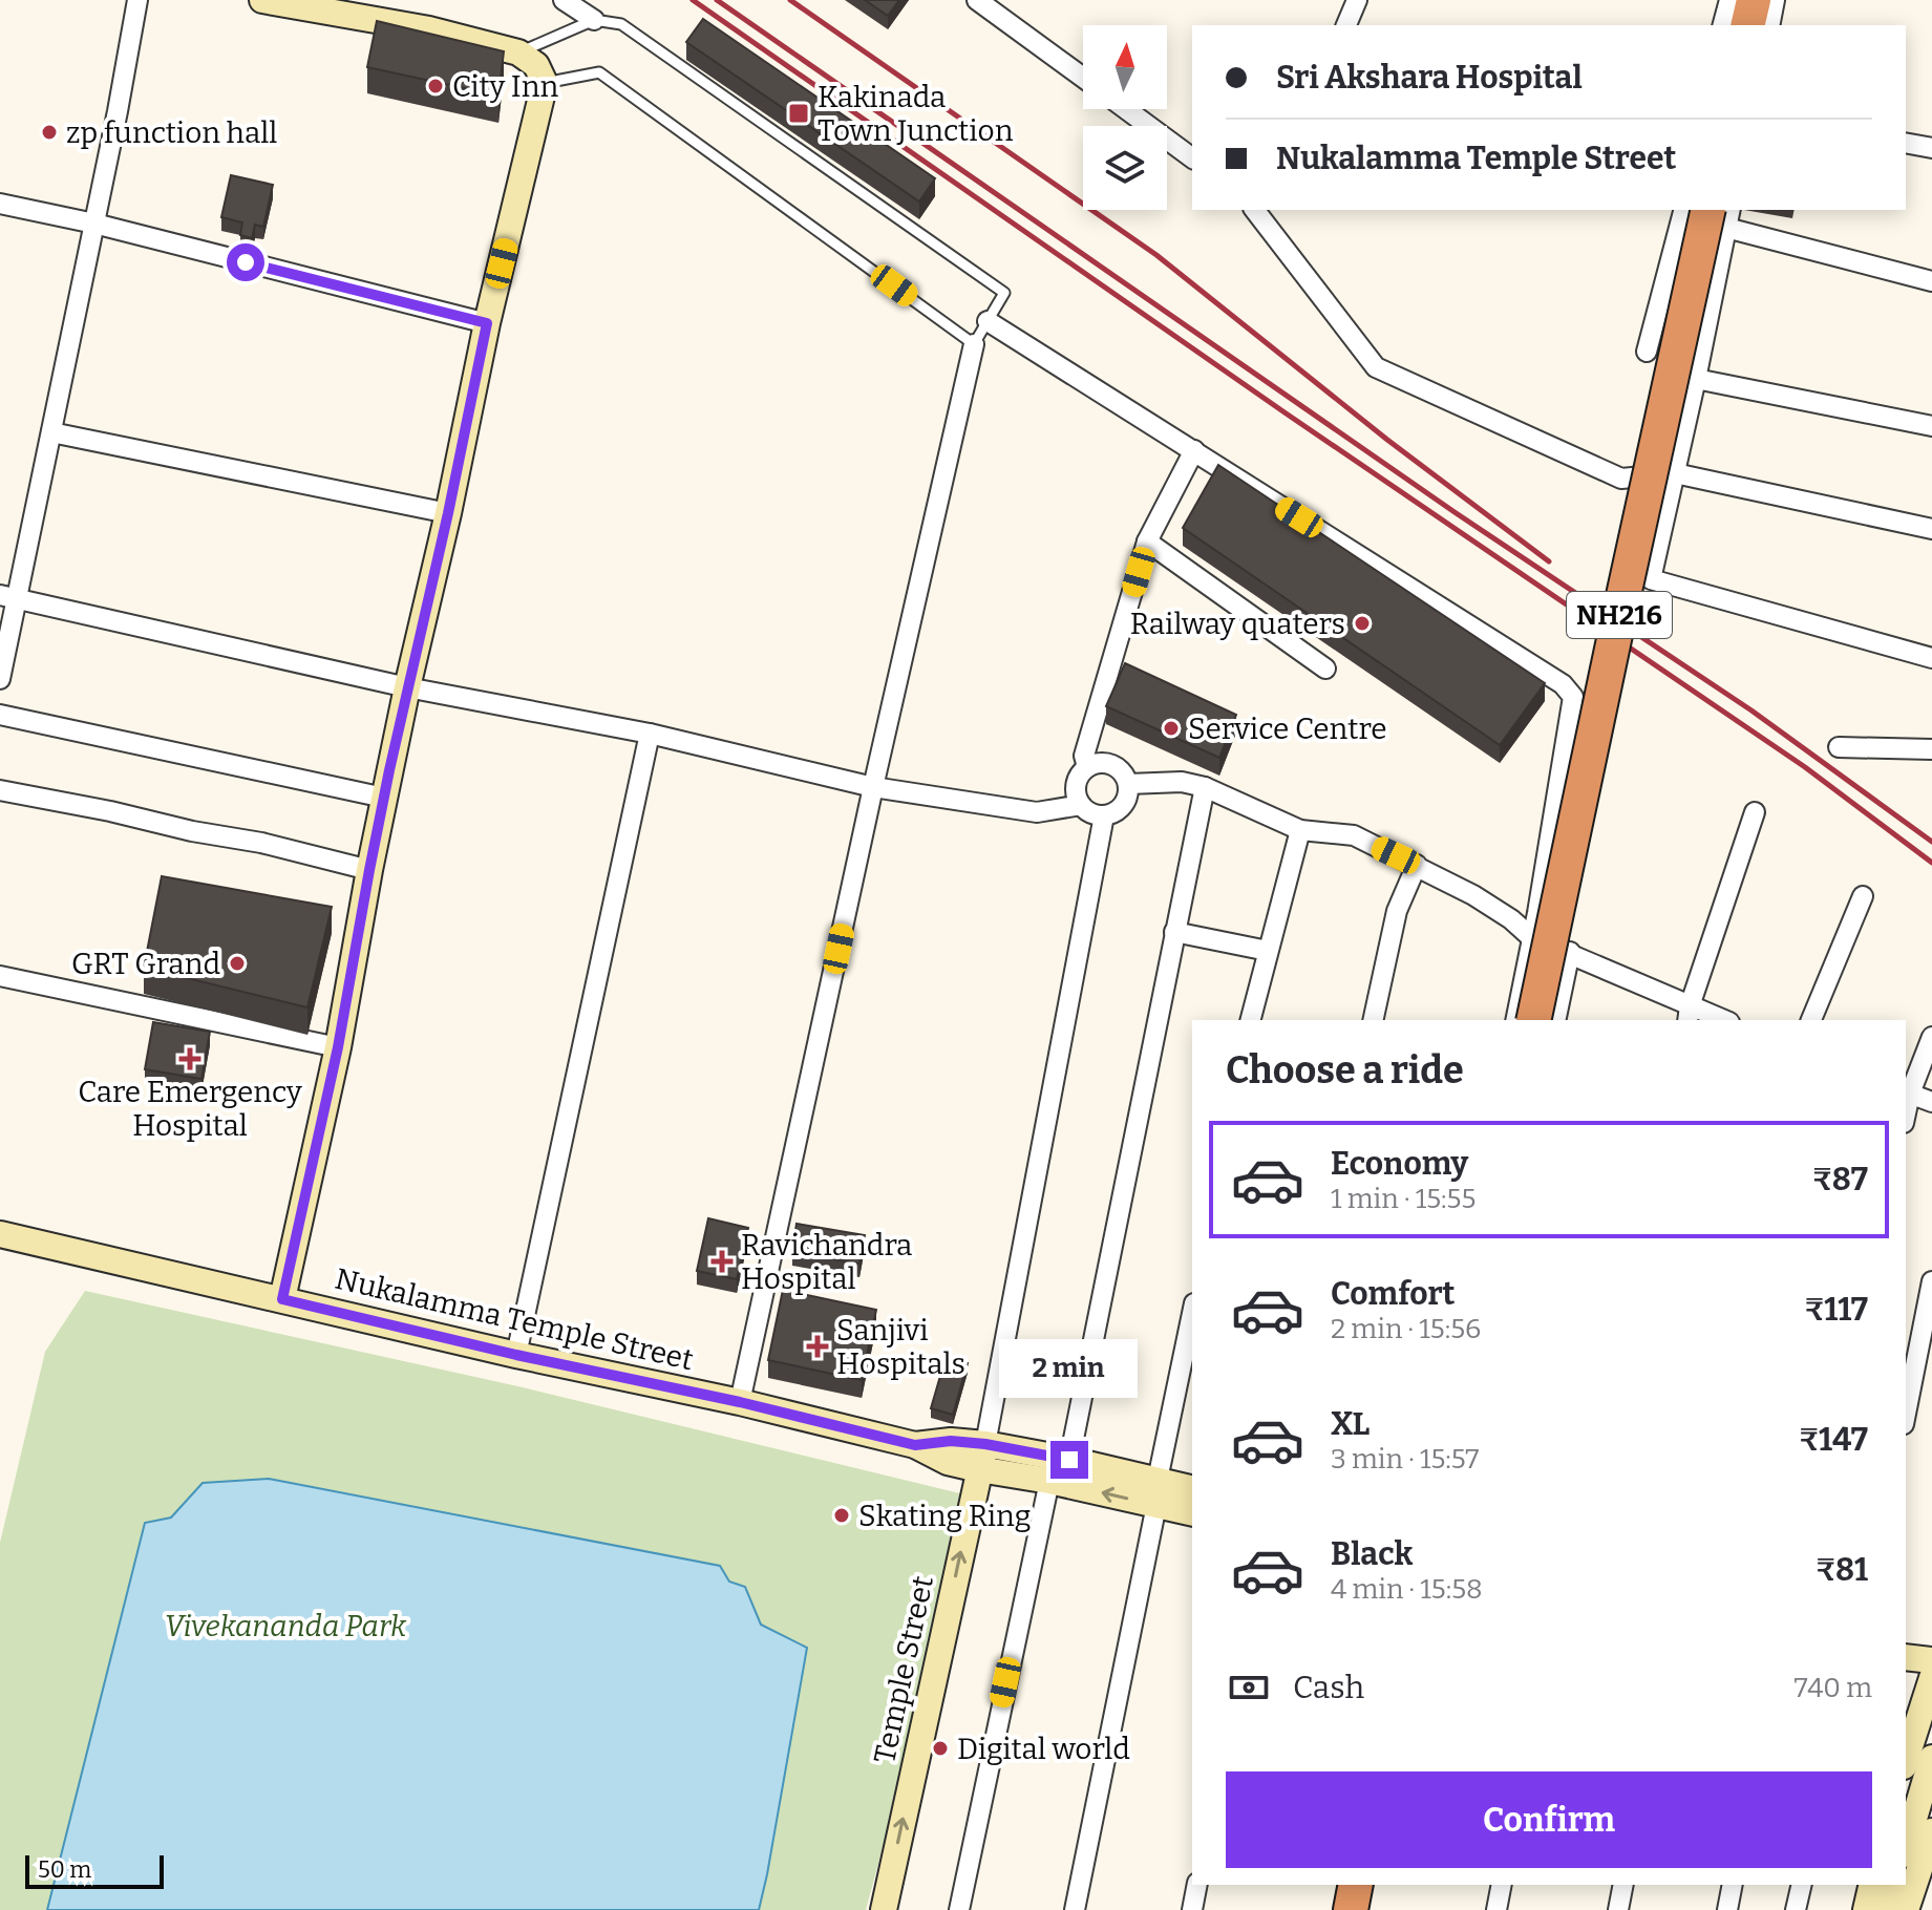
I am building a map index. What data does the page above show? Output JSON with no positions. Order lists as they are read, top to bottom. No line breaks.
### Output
{"streets":{"highway":["NH216"],"street":["Nukalamma Temple Street","Temple Street"]},"crossings":[["Nukalamma Temple Street","Temple Street"]],"parks":["Vivekananda Park"],"places":{"other":["City Inn","zp function hall","Railway quaters","Service Centre","GRT Grand","Skating Ring","Digital world"],"transit":["Kakinada Town Junction"],"health":["Care Emergency Hospital","Ravichandra Hospital","Sanjivi Hospitals"]},"scale_bar":"50 m","north":"top","page":{"banner":["Sri Akshara Hospital","Nukalamma Temple Street"],"heading":"Choose a ride","list":[{"name":"Economy","note":"1 min · 15:55","value":"₹87"},{"name":"Comfort","note":"2 min · 15:56","value":"₹117"},{"name":"XL","note":"3 min · 15:57","value":"₹147"},{"name":"Black","note":"4 min · 15:58","value":"₹81"}],"bubble":"2 min","pay":["Cash","740 m"],"buttons":"Confirm","scale":"50 m"}}
